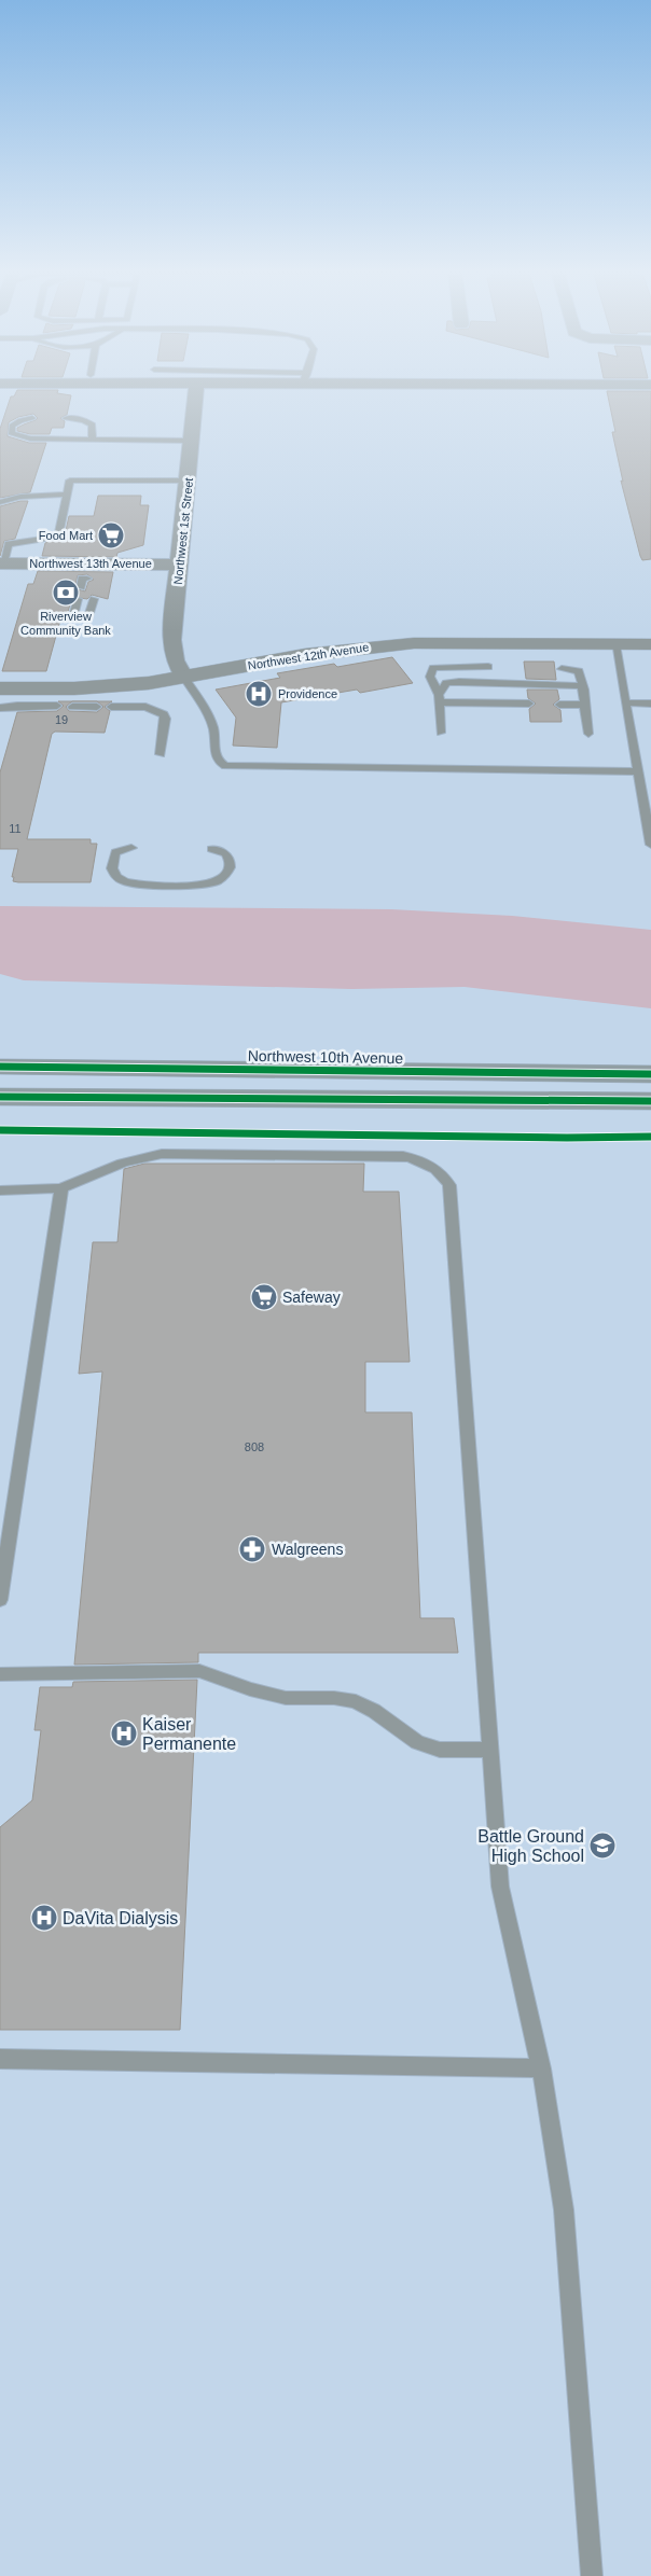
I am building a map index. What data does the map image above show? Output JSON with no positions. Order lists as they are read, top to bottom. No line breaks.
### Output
{"streets":{"main road":["Northwest 10th Avenue"],"street":["Northwest 1st Street","Northwest 13th Avenue","Northwest 12th Avenue"]},"crossings":[["Northwest 1st Street","Northwest 13th Avenue"],["Northwest 1st Street","Northwest 12th Avenue"]],"places":{"supermarket":["Food Mart","Safeway"],"bank":["Riverview Community Bank"],"hospital":["Providence","Kaiser Permanente","DaVita Dialysis"],"pharmacy":["Walgreens"],"school or university":["Battle Ground High School"]},"house_numbers":["19","11","808"]}
